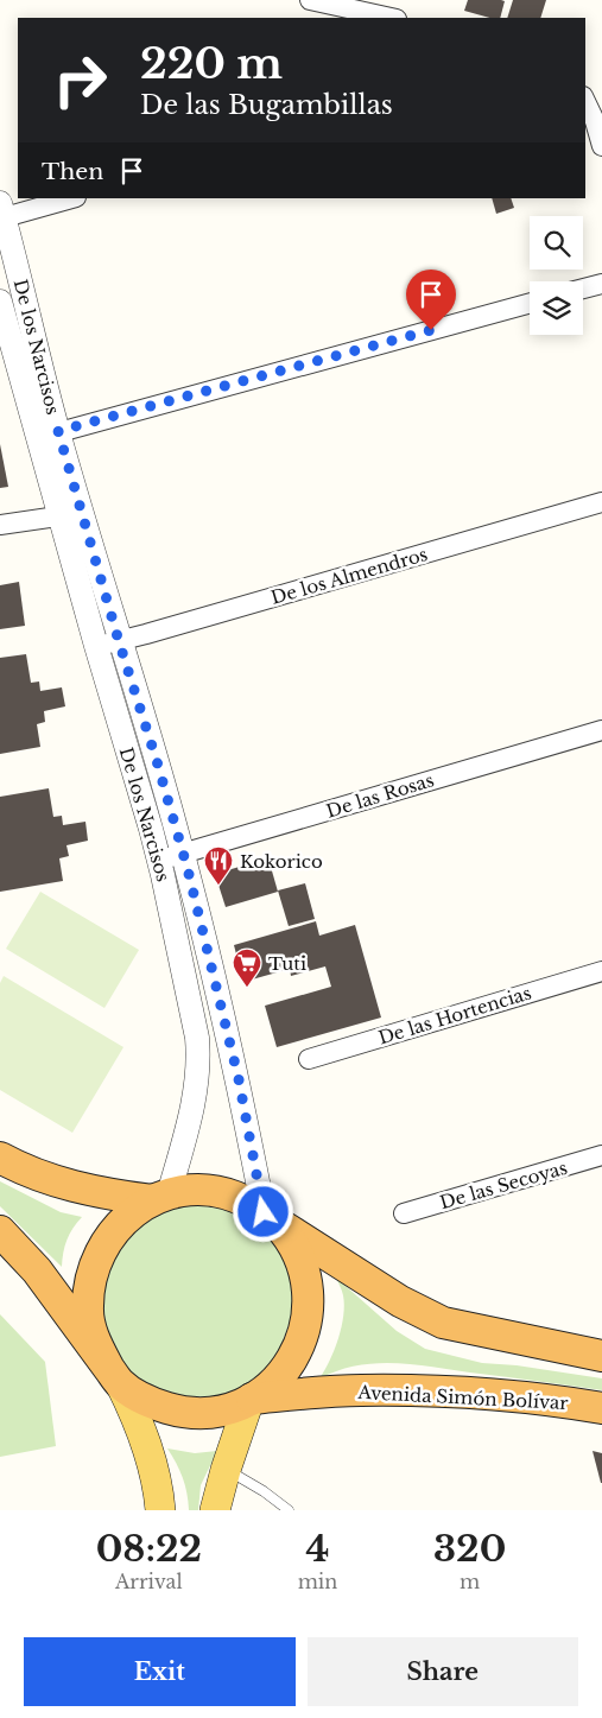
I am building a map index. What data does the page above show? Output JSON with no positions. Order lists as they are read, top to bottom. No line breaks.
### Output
{"streets":{"highway":["Avenida Simón Bolívar"],"street":["De los Narcisos","De los Almendros","De las Rosas","De las Hortencias","De las Secoyas"]},"crossings":[["De los Narcisos","De los Almendros"],["De los Narcisos","De las Rosas"],["De los Narcisos","Avenida Simón Bolívar"]],"places":{"restaurant":["Kokorico"],"supermarket":["Tuti"]},"page":{"turn":["220 m","De las Bugambillas"],"then":"Then","eta":["08:22","Arrival","4","min","320","m"],"buttons":["Exit","Share"]}}
